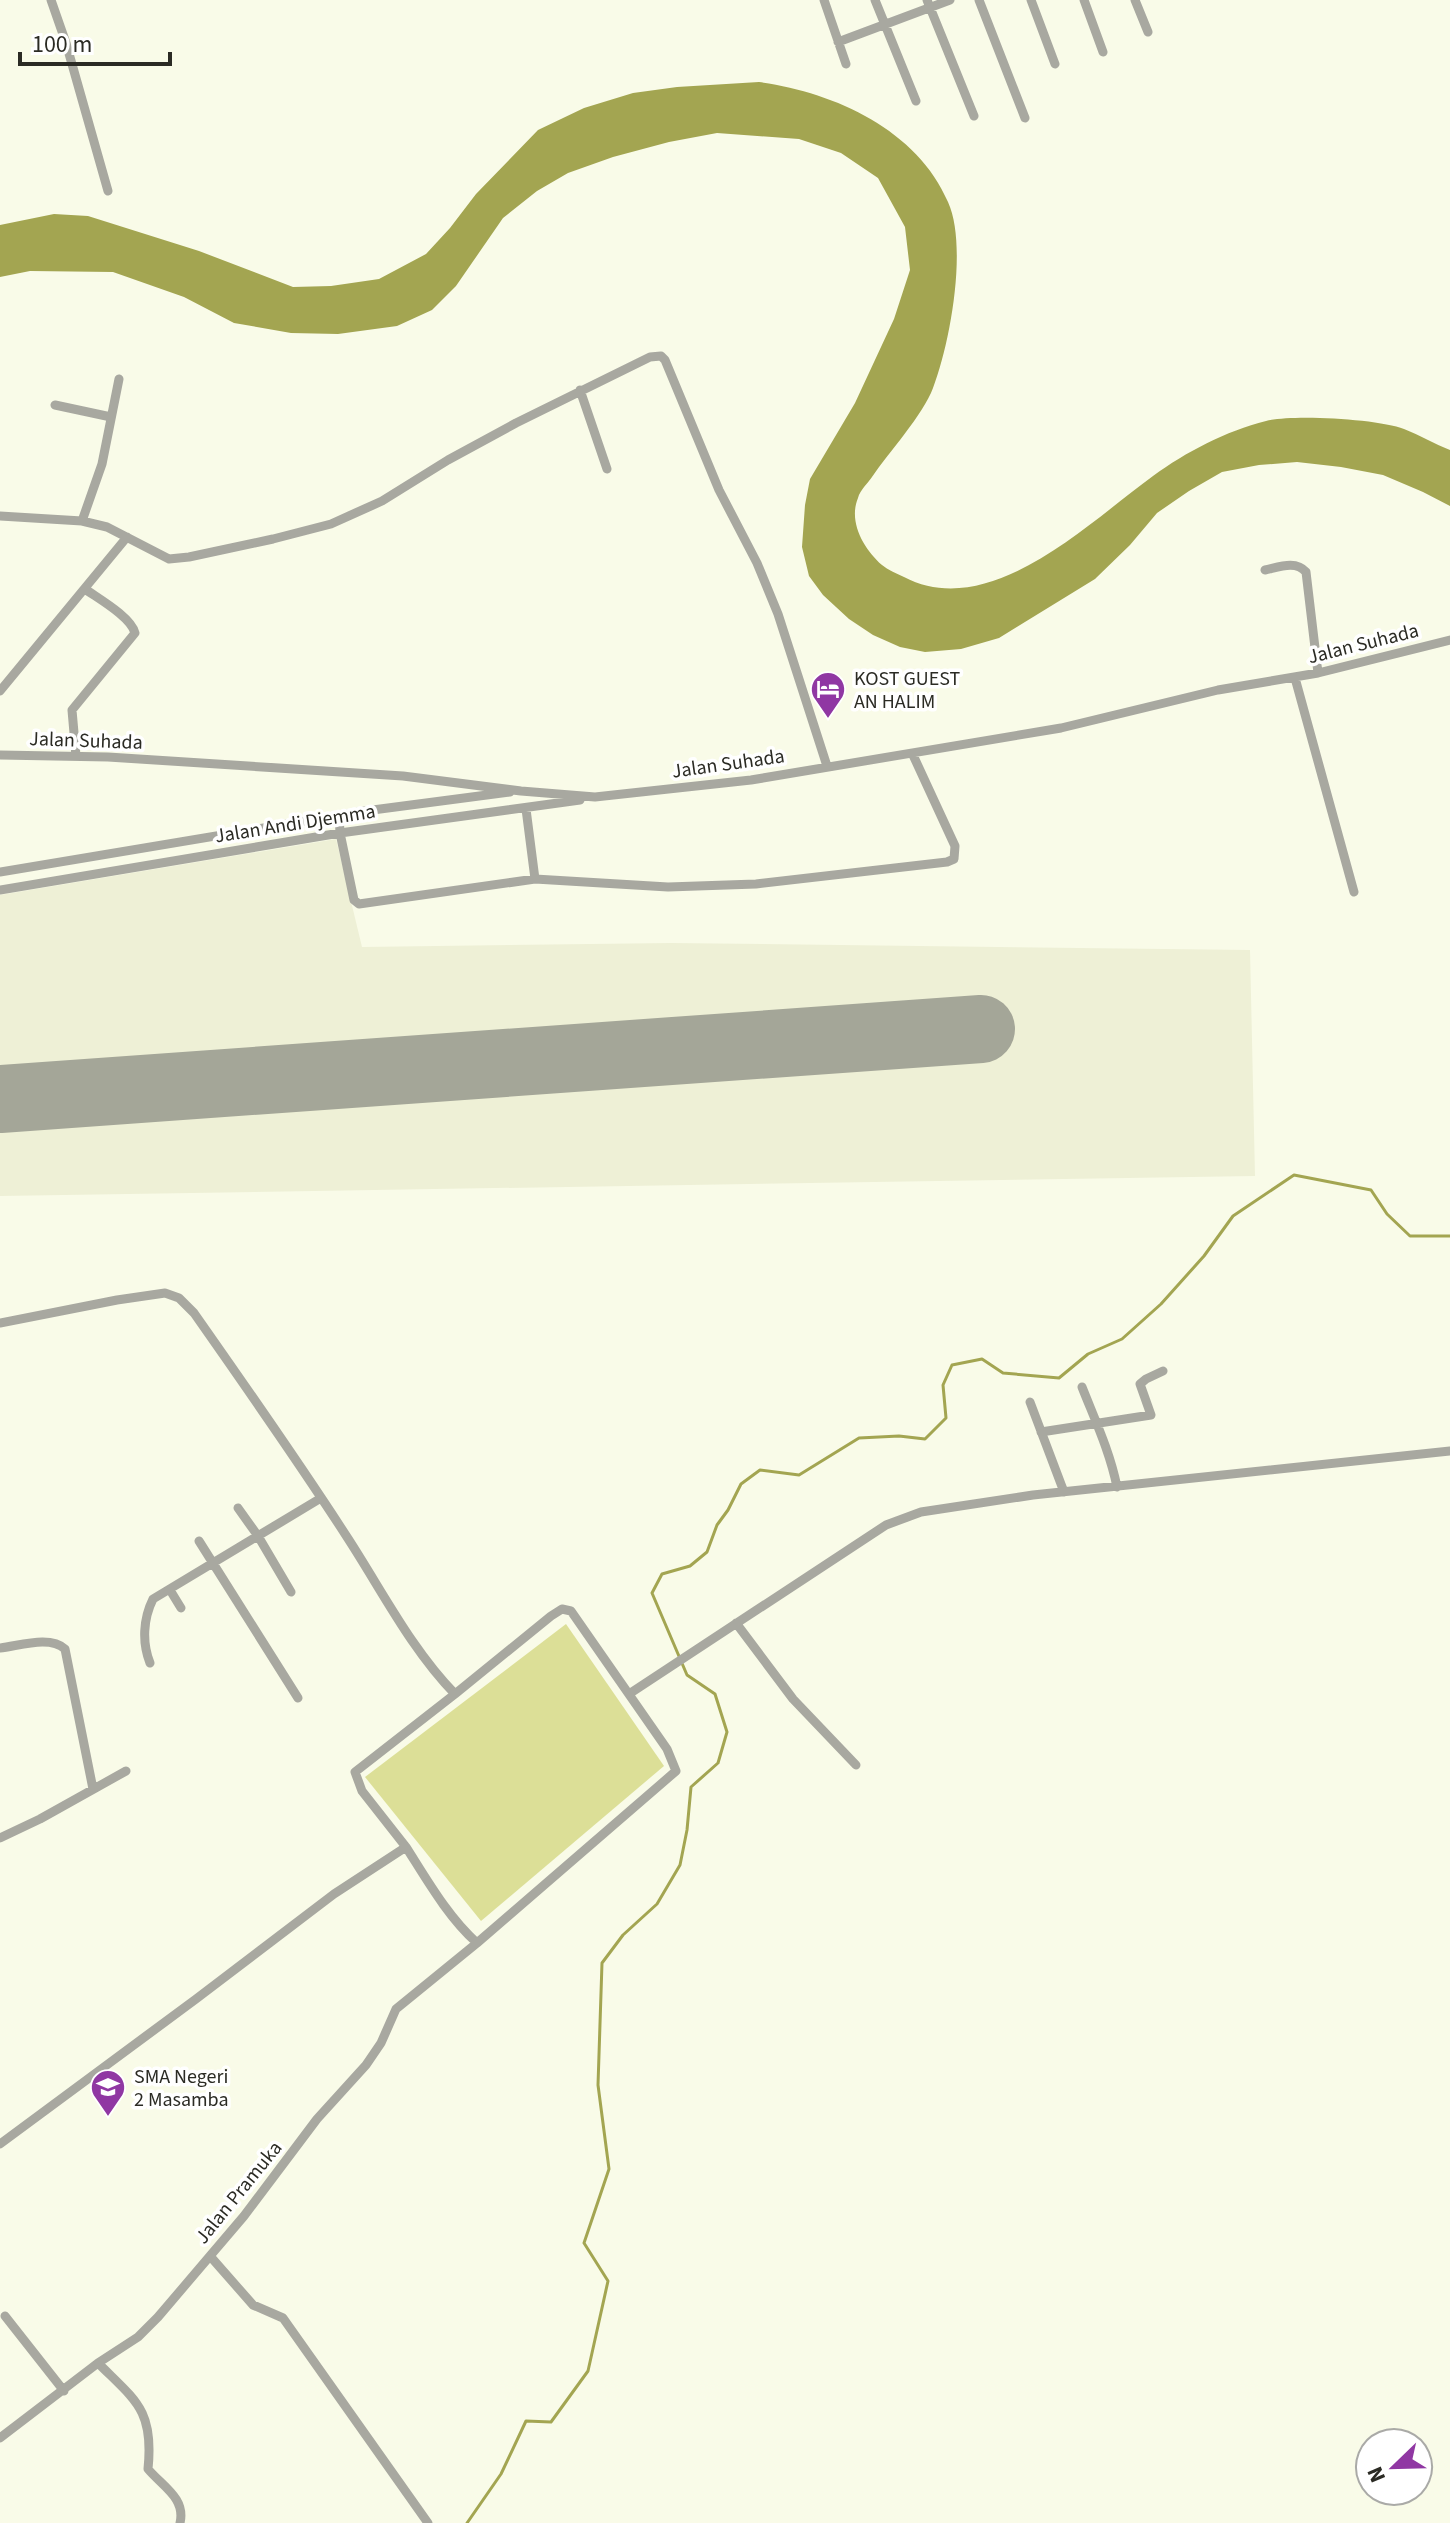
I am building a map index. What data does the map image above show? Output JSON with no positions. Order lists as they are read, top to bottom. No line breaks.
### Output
{"streets":{"street":["Jalan Suhada","Jalan Andi Djemma","Jalan Pramuka"]},"crossings":[["Jalan Suhada","Jalan Andi Djemma"]],"places":{"hotel":["KOST GUEST AN HALIM"],"school or university":["SMA Negeri 2 Masamba"]},"scale_bar":"100 m","north":"bottom left"}
